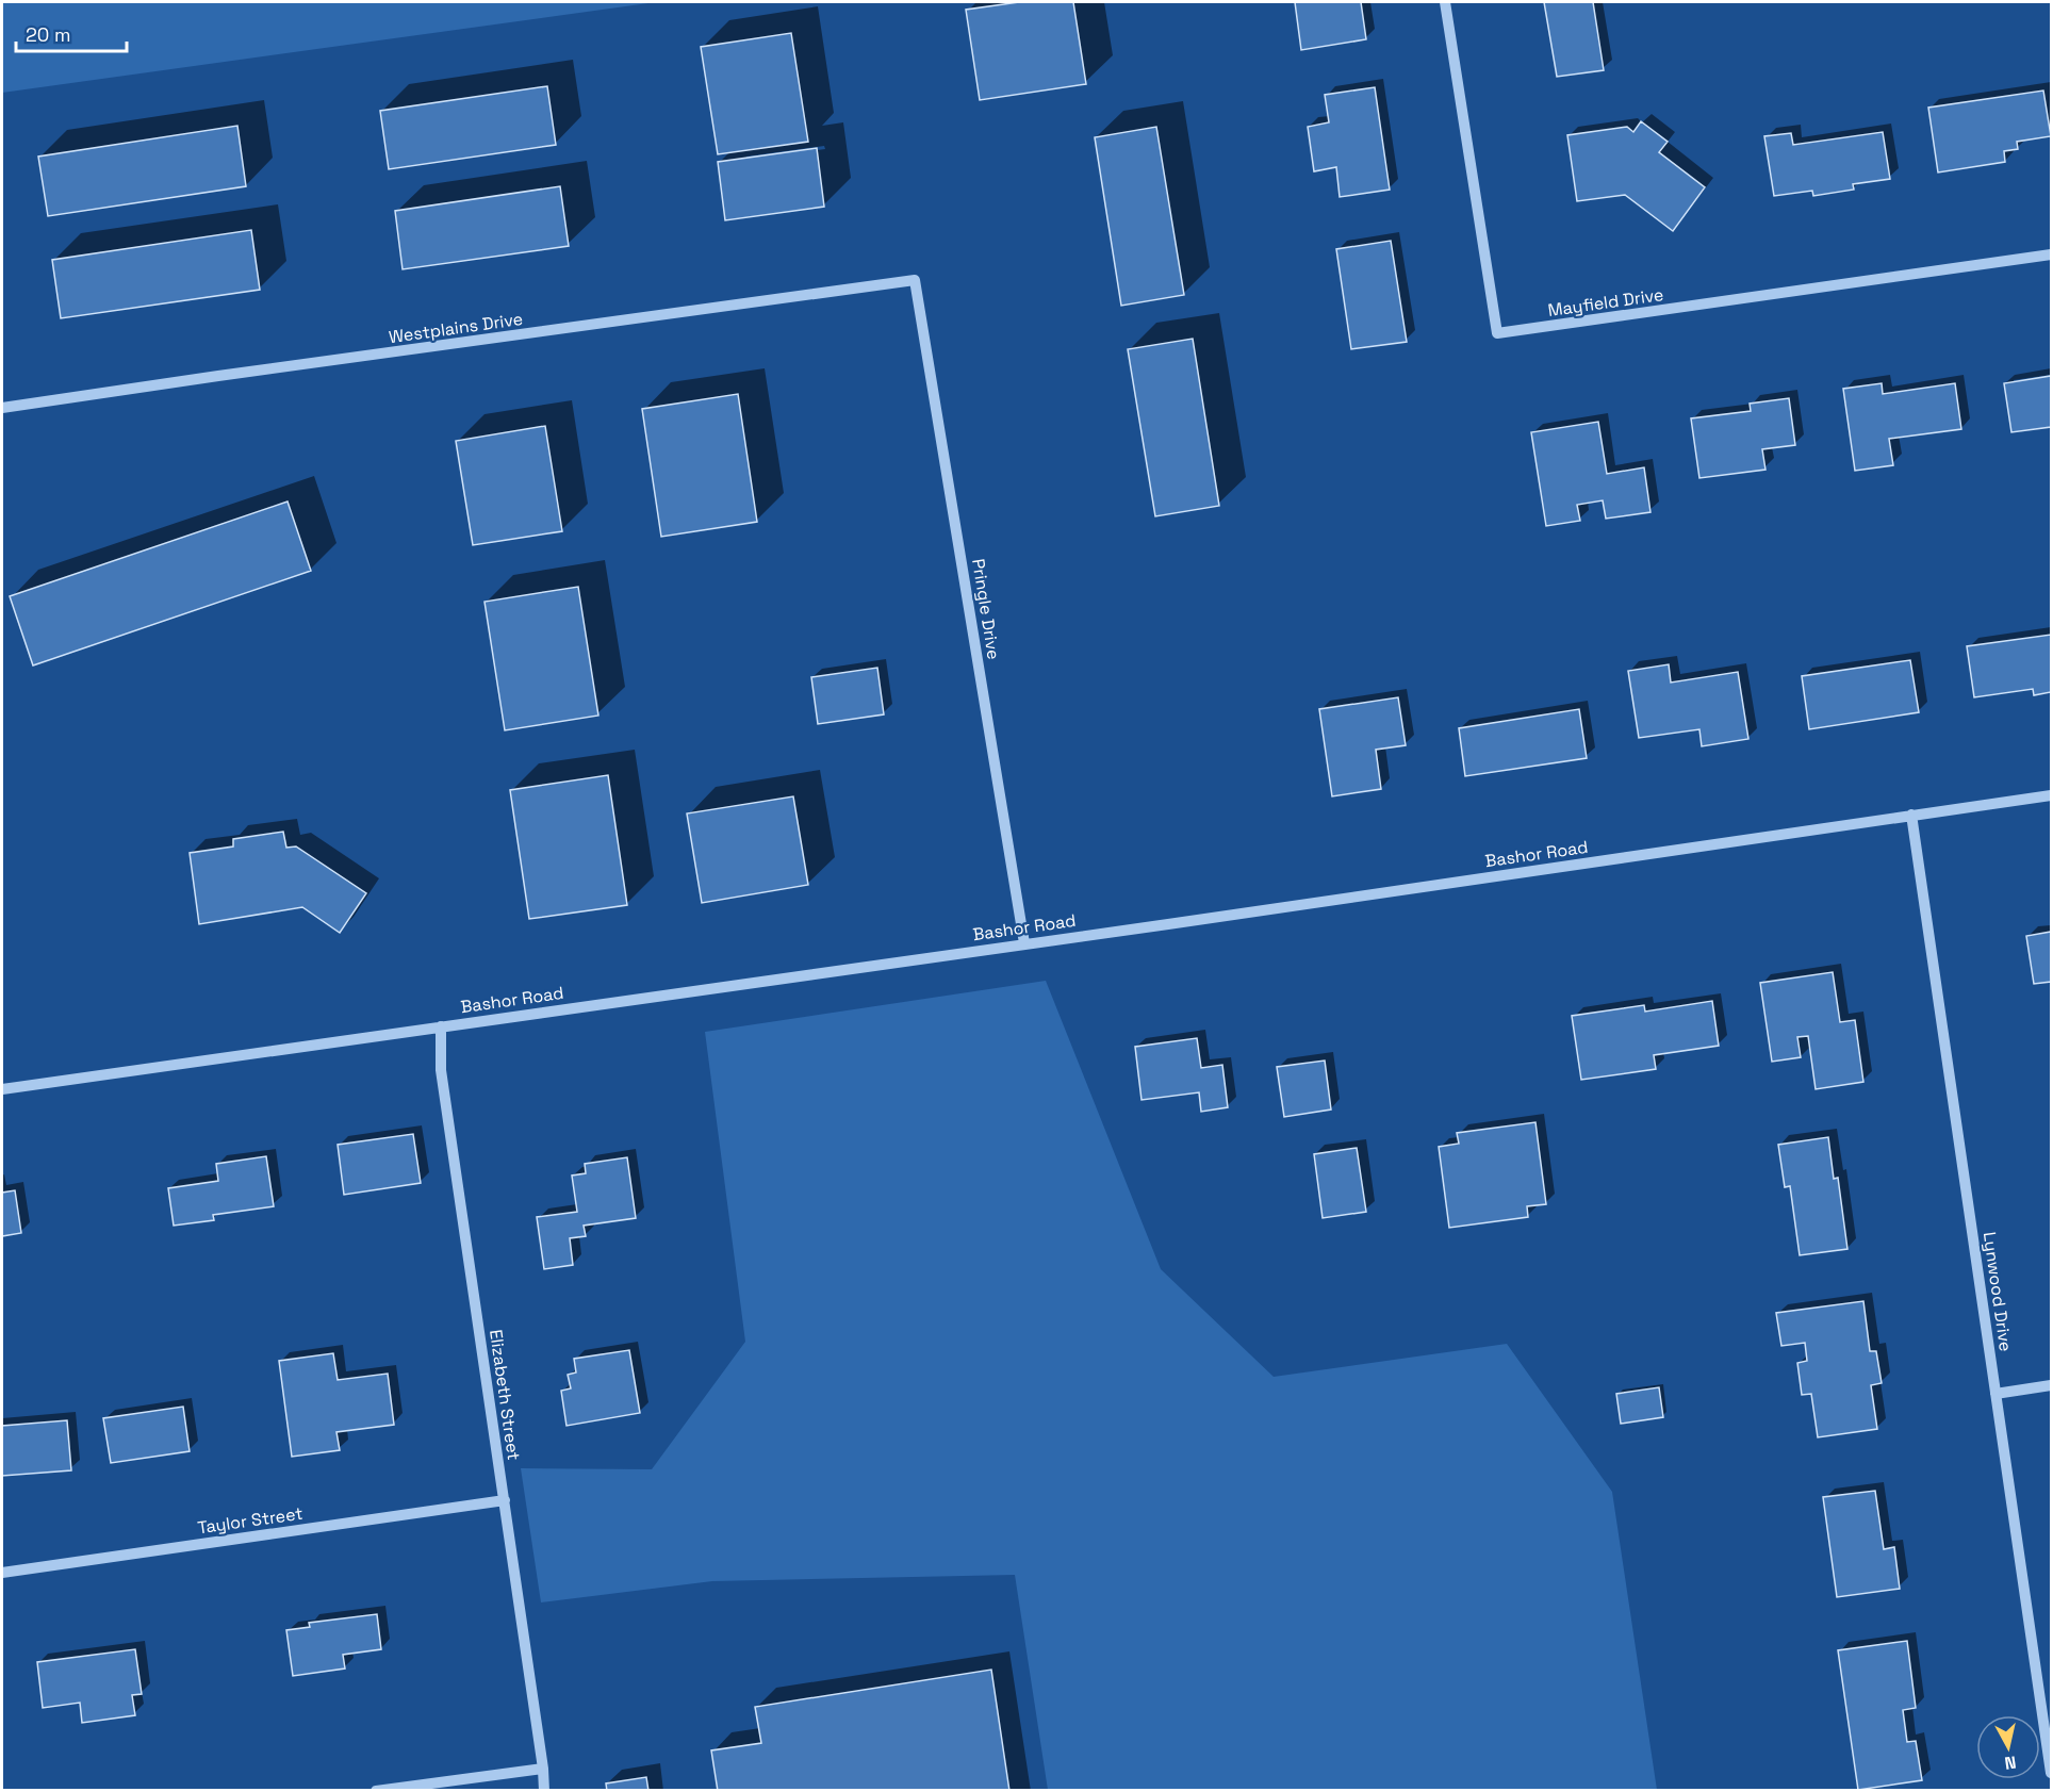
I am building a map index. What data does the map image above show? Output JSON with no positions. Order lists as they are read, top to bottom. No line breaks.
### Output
{"streets":{"street":["Mayfield Drive","Westplains Drive","Pringle Drive","Bashor Road","Lynwood Drive","Elizabeth Street","Taylor Street"]},"crossings":[["Westplains Drive","Pringle Drive"],["Pringle Drive","Bashor Road"],["Bashor Road","Lynwood Drive"],["Bashor Road","Elizabeth Street"],["Elizabeth Street","Taylor Street"]],"scale_bar":"20 m","north":"bottom"}
